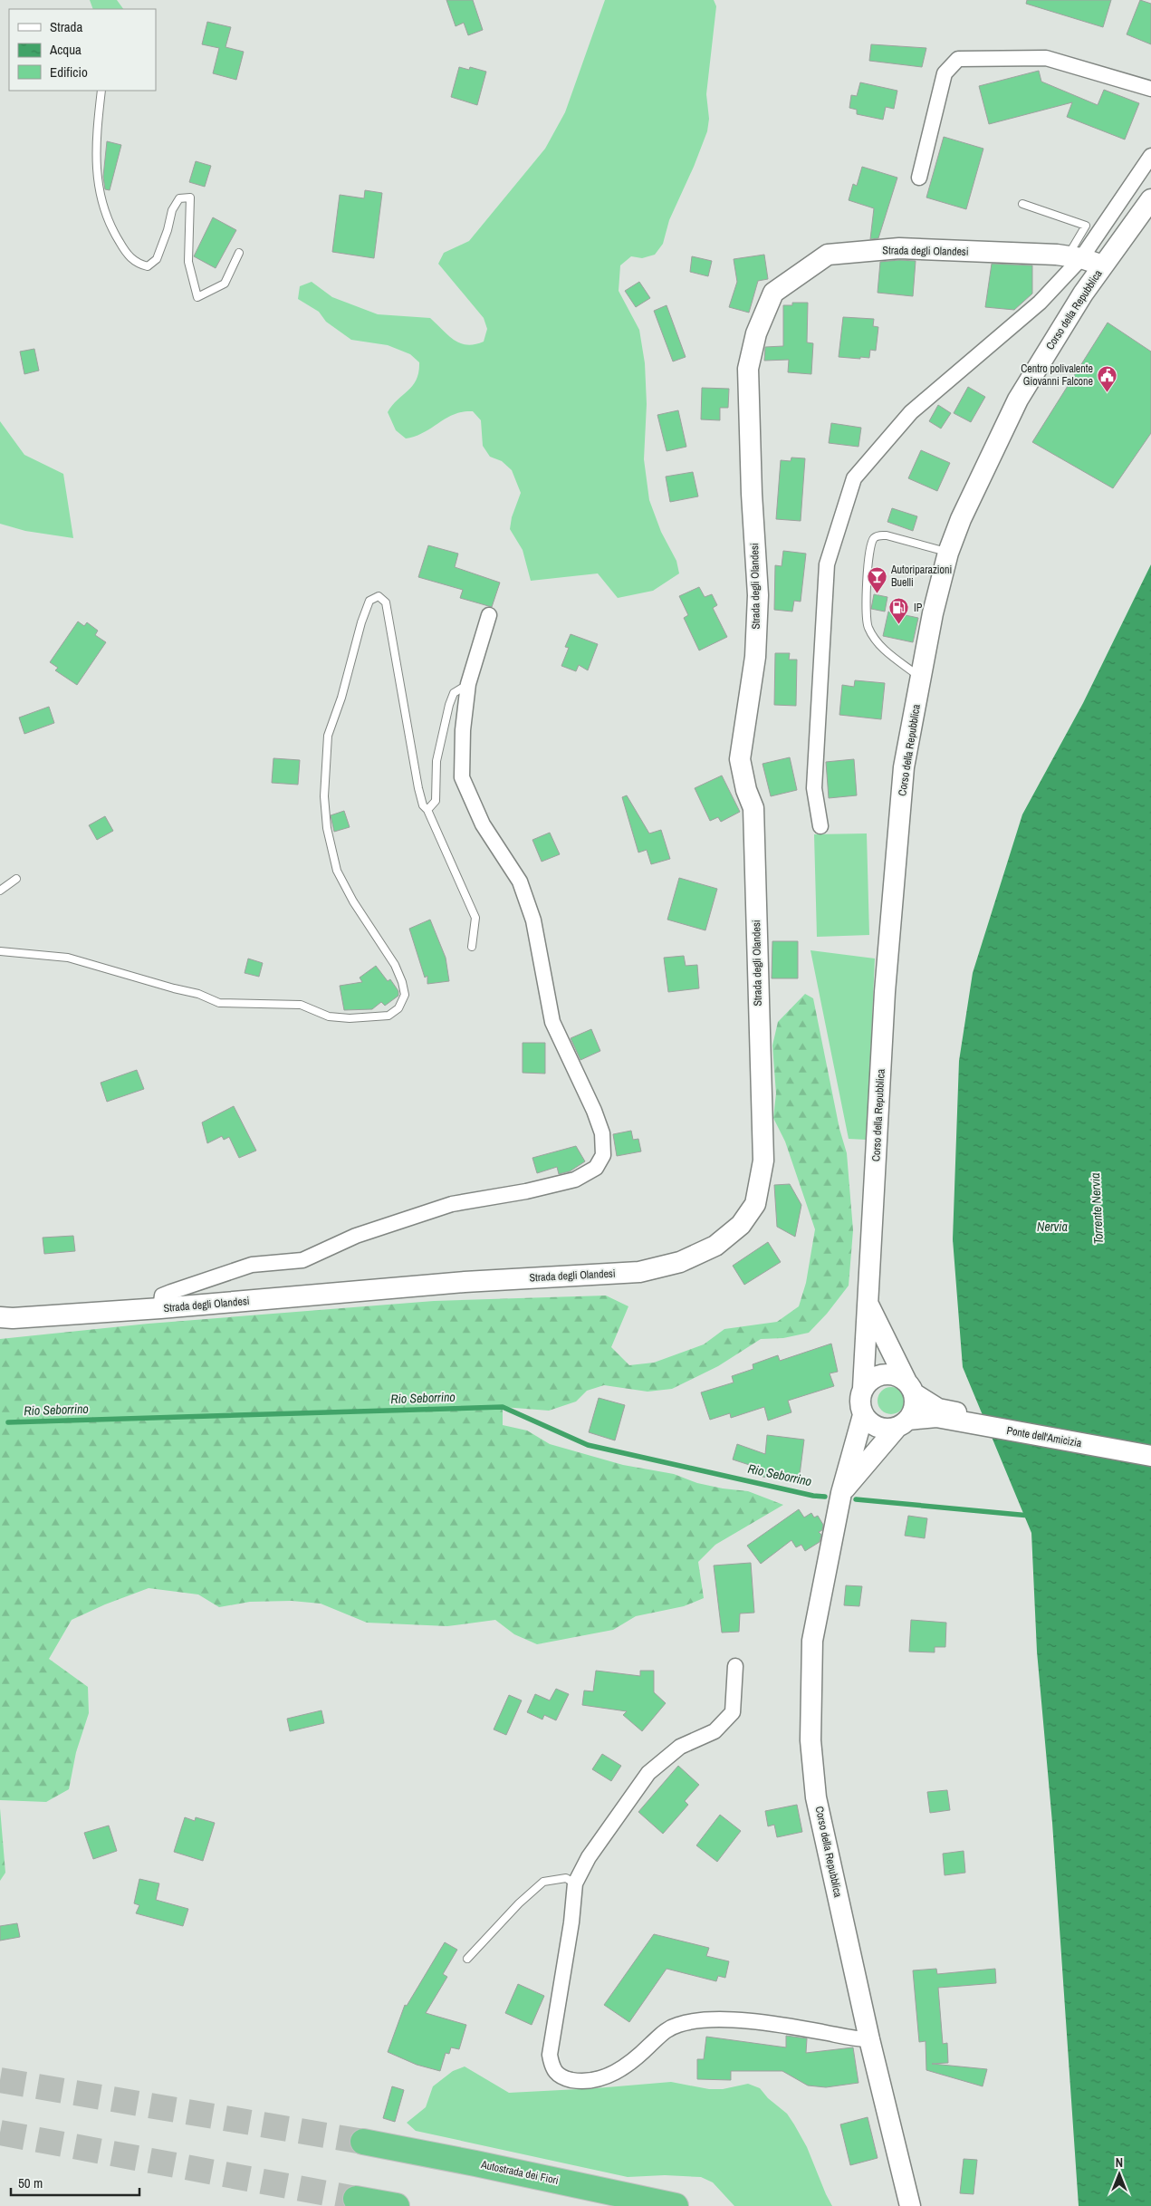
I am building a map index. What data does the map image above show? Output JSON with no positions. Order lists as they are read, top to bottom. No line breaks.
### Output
{"streets":{"highway":["Autostrada dei Fiori"],"main road":["Strada degli Olandesi","Corso della Repubblica","Ponte dell'Amicizia"]},"crossings":[["Strada degli Olandesi","Corso della Repubblica"]],"water":["Torrente Nervia","Nervia","Rio Seborrino"],"places":{"public building":["Centro polivalente Giovanni Falcone"],"bar":["Autoriparazioni Buelli"],"fuel station":["IP"]},"legend":["Strada","Acqua","Edificio"],"scale_bar":"50 m","north":"top"}
